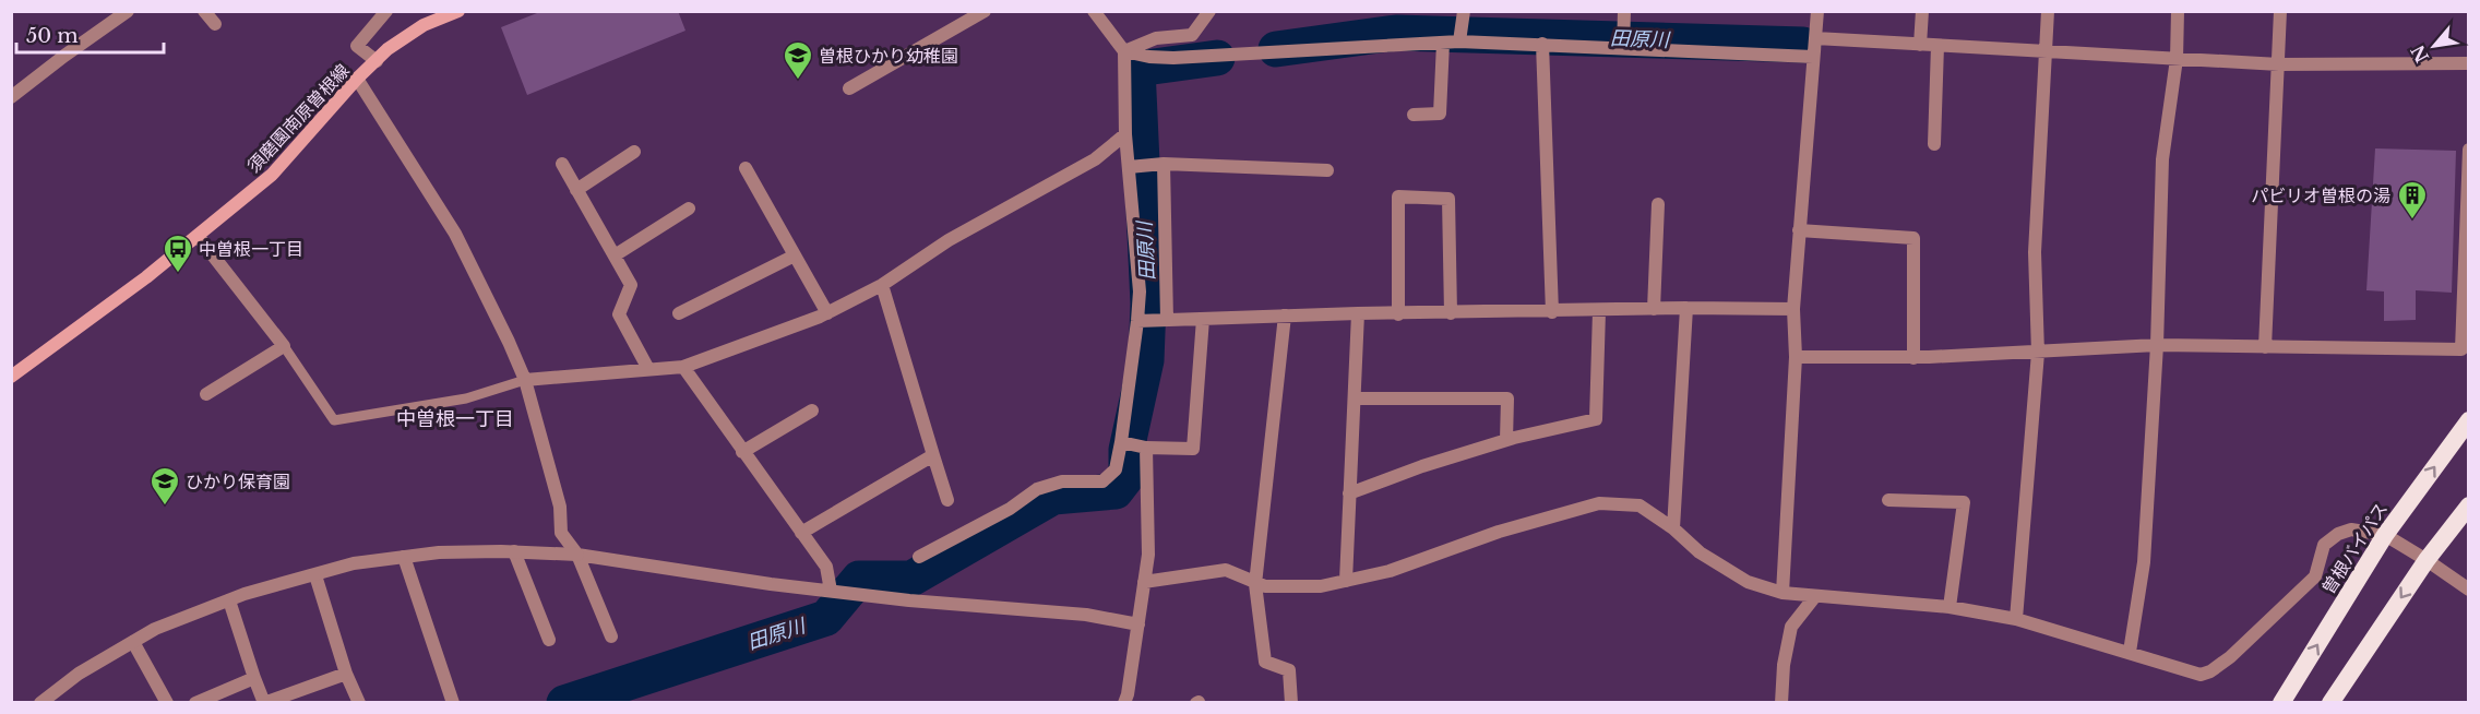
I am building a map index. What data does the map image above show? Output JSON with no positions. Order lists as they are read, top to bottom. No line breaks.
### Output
{"streets":{"highway":["曽根バイパス"],"main road":["須磨園南原曽根線"]},"districts":["中曽根一丁目"],"water":["田原川"],"places":{"school or university":["曽根ひかり幼稚園","ひかり保育園"],"building":["パビリオ曽根の湯"],"bus stop":["中曽根一丁目"]},"scale_bar":"50 m","north":"bottom left"}
